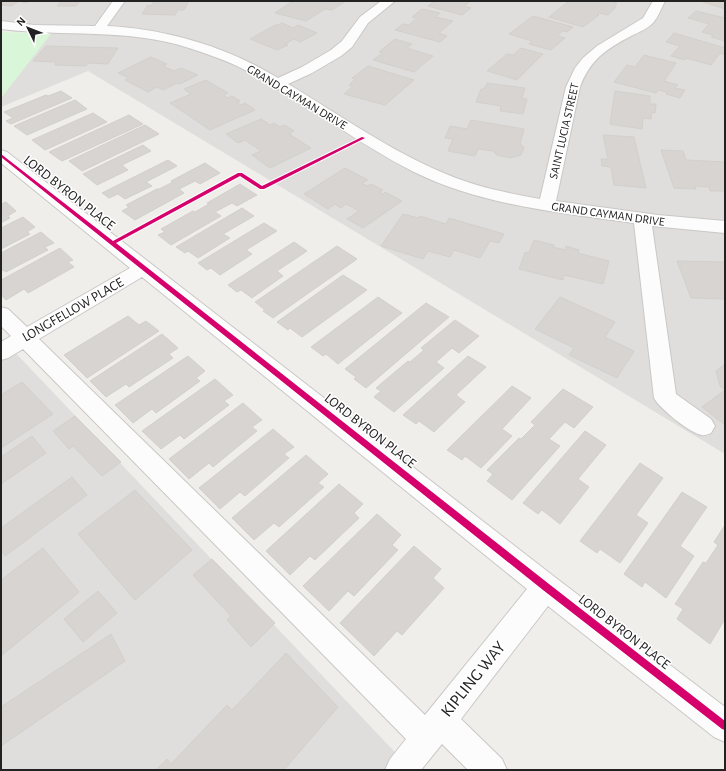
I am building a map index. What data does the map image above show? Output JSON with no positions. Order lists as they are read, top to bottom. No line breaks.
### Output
{"streets":{"street":["GRAND CAYMAN DRIVE","SAINT LUCIA STREET","LORD BYRON PLACE","LONGFELLOW PLACE","KIPLING WAY"]},"crossings":[["GRAND CAYMAN DRIVE","SAINT LUCIA STREET"],["LORD BYRON PLACE","LONGFELLOW PLACE"],["LORD BYRON PLACE","KIPLING WAY"]],"north":"top left"}
